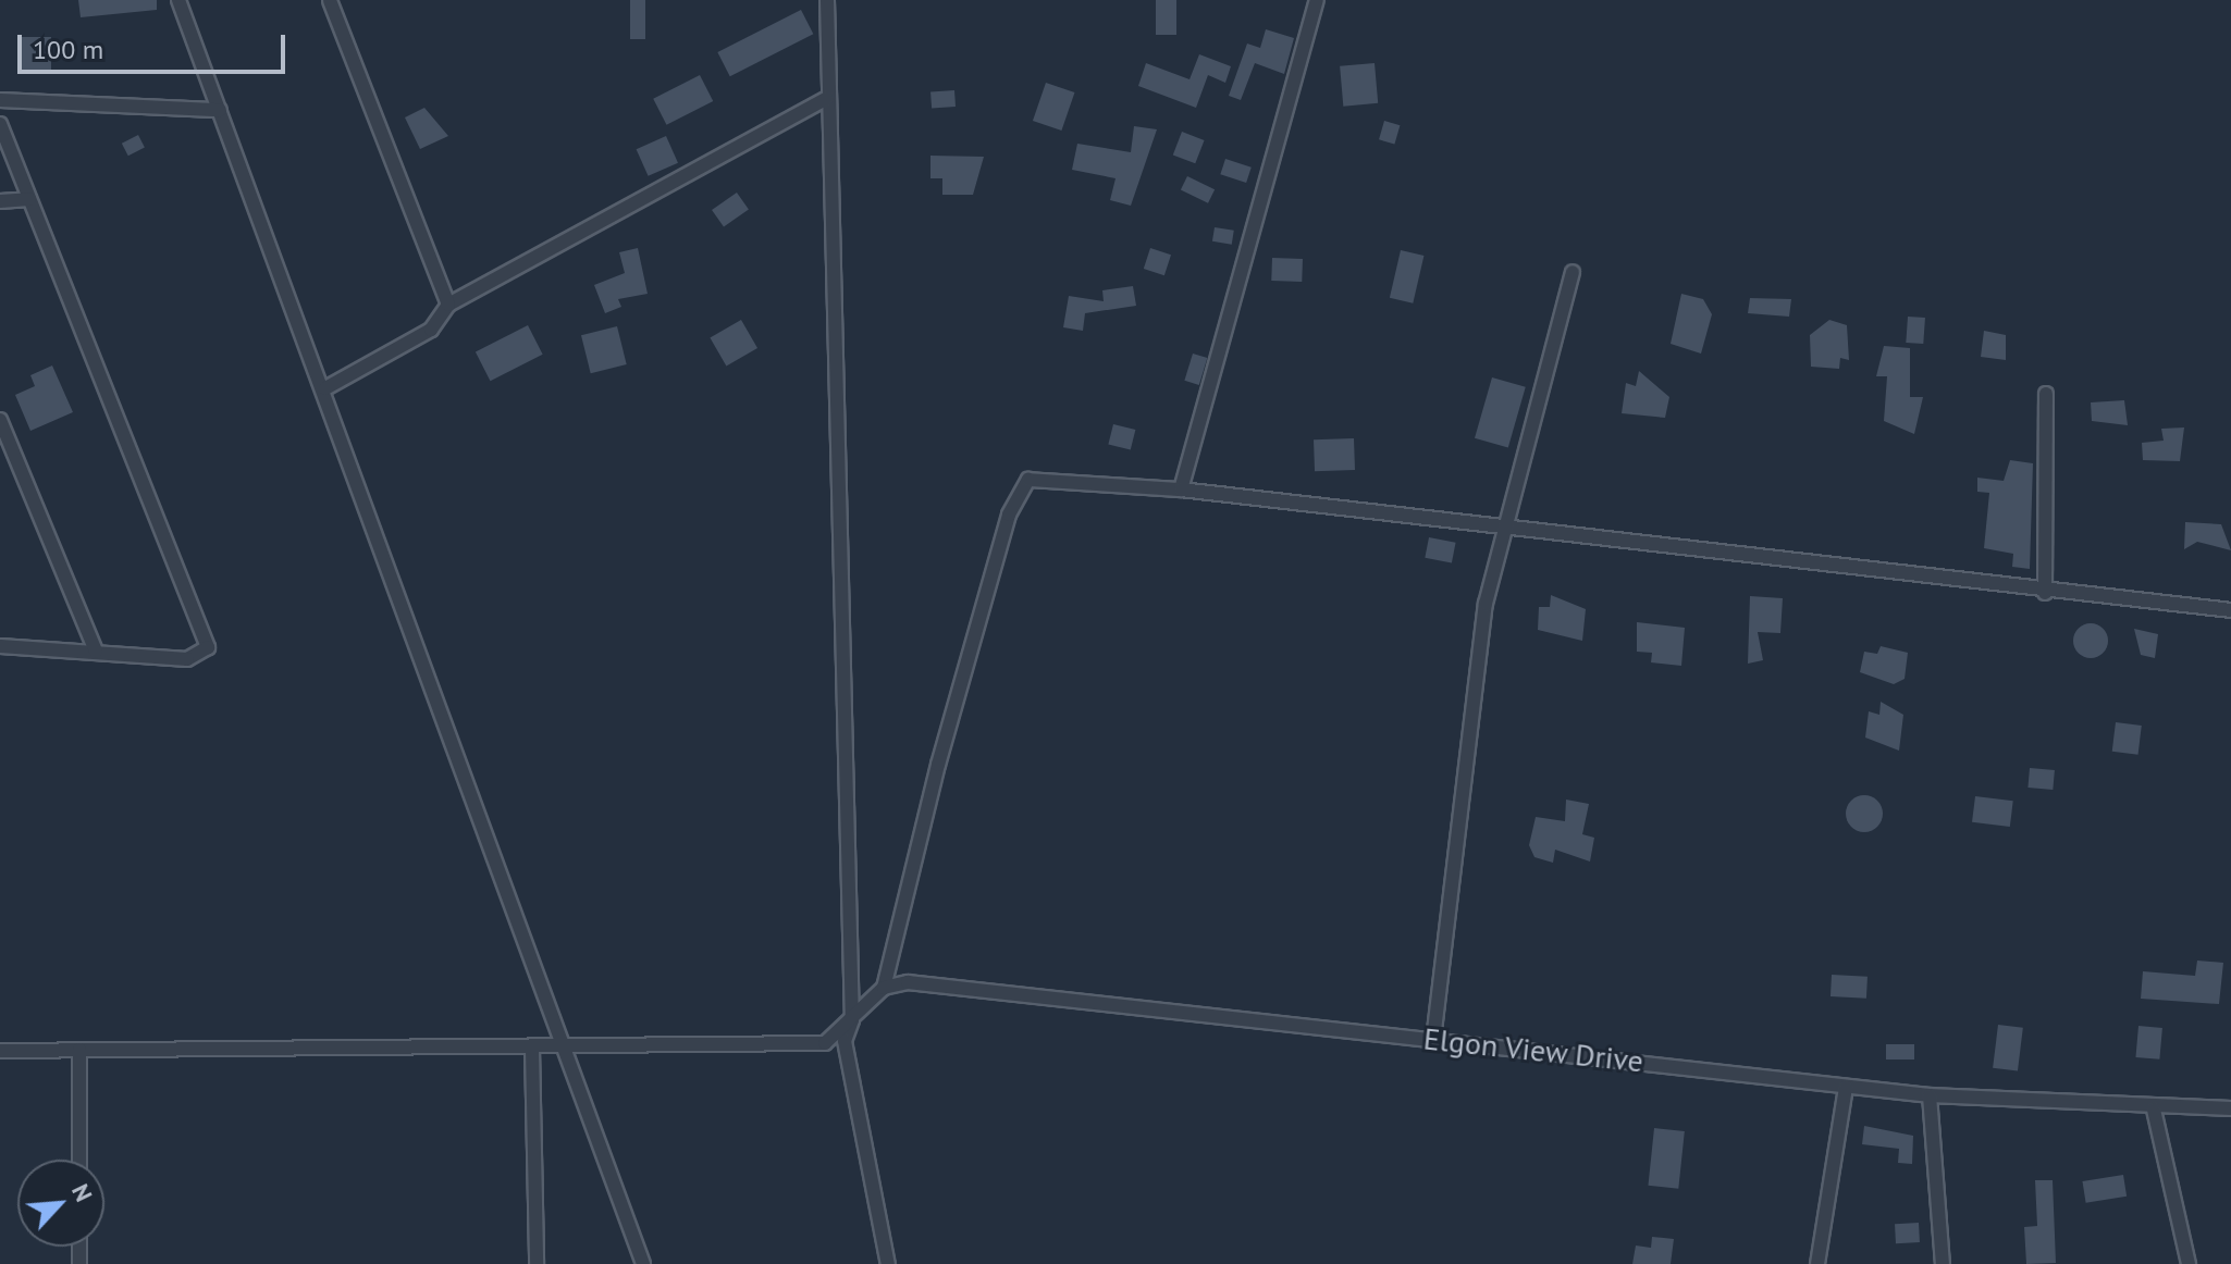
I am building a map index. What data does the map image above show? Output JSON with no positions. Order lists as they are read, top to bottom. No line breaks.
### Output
{"streets":{"street":["Elgon View Drive"]},"scale_bar":"100 m","north":"top right"}
